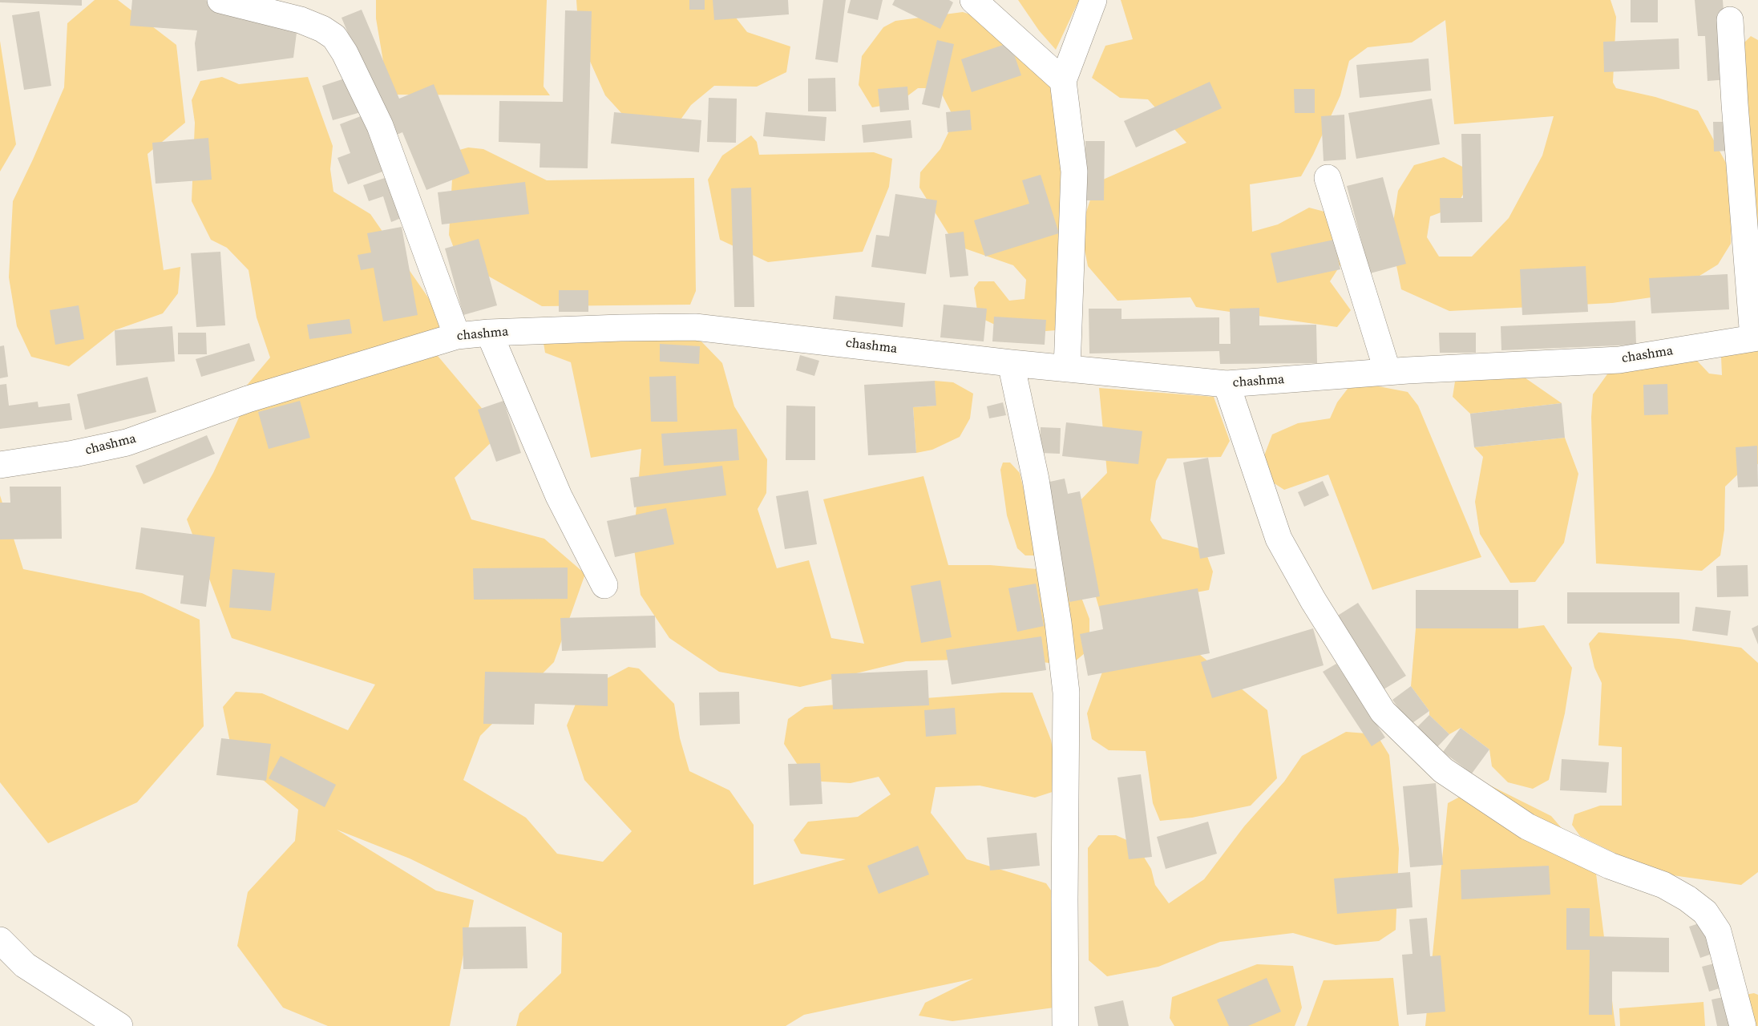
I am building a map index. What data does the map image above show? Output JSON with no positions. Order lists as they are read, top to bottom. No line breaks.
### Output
{"streets":{"street":["сhashma"]}}
